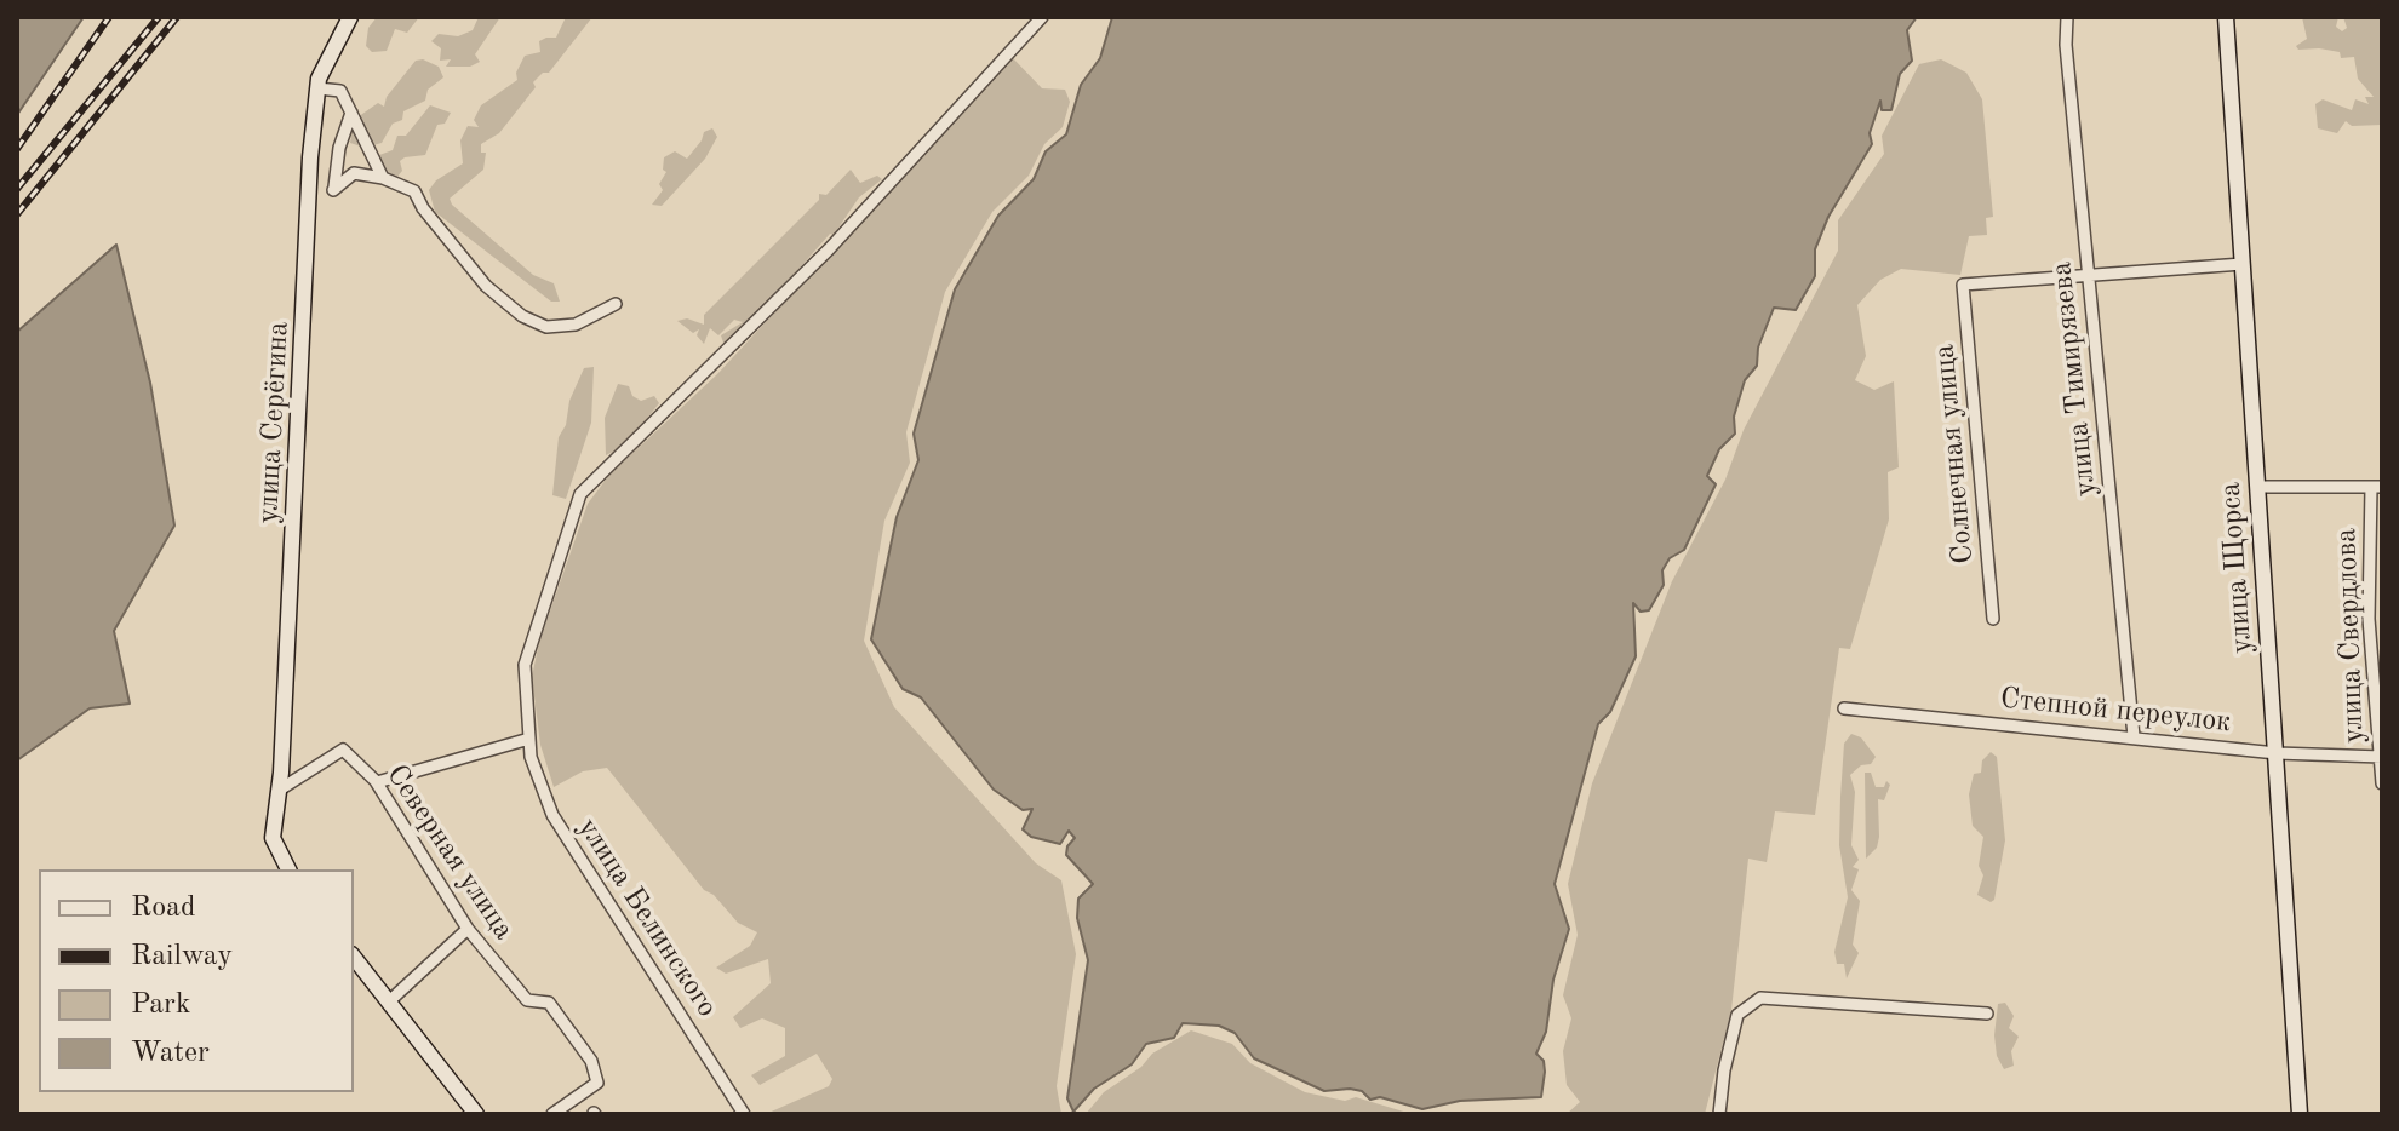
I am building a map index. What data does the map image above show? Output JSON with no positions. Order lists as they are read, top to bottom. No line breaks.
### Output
{"streets":{"street":["улица Тимирязева","улица Серёгина","Солнечная улица","улица Щорса","улица Свердлова","Степной переулок","Северная улица","улица Белинского"]},"crossings":[["улица Тимирязева","Солнечная улица"],["улица Тимирязева","Степной переулок"],["улица Серёгина","Северная улица"],["улица Щорса","Степной переулок"],["улица Свердлова","Степной переулок"]],"legend":["Road","Railway","Park","Water"]}
